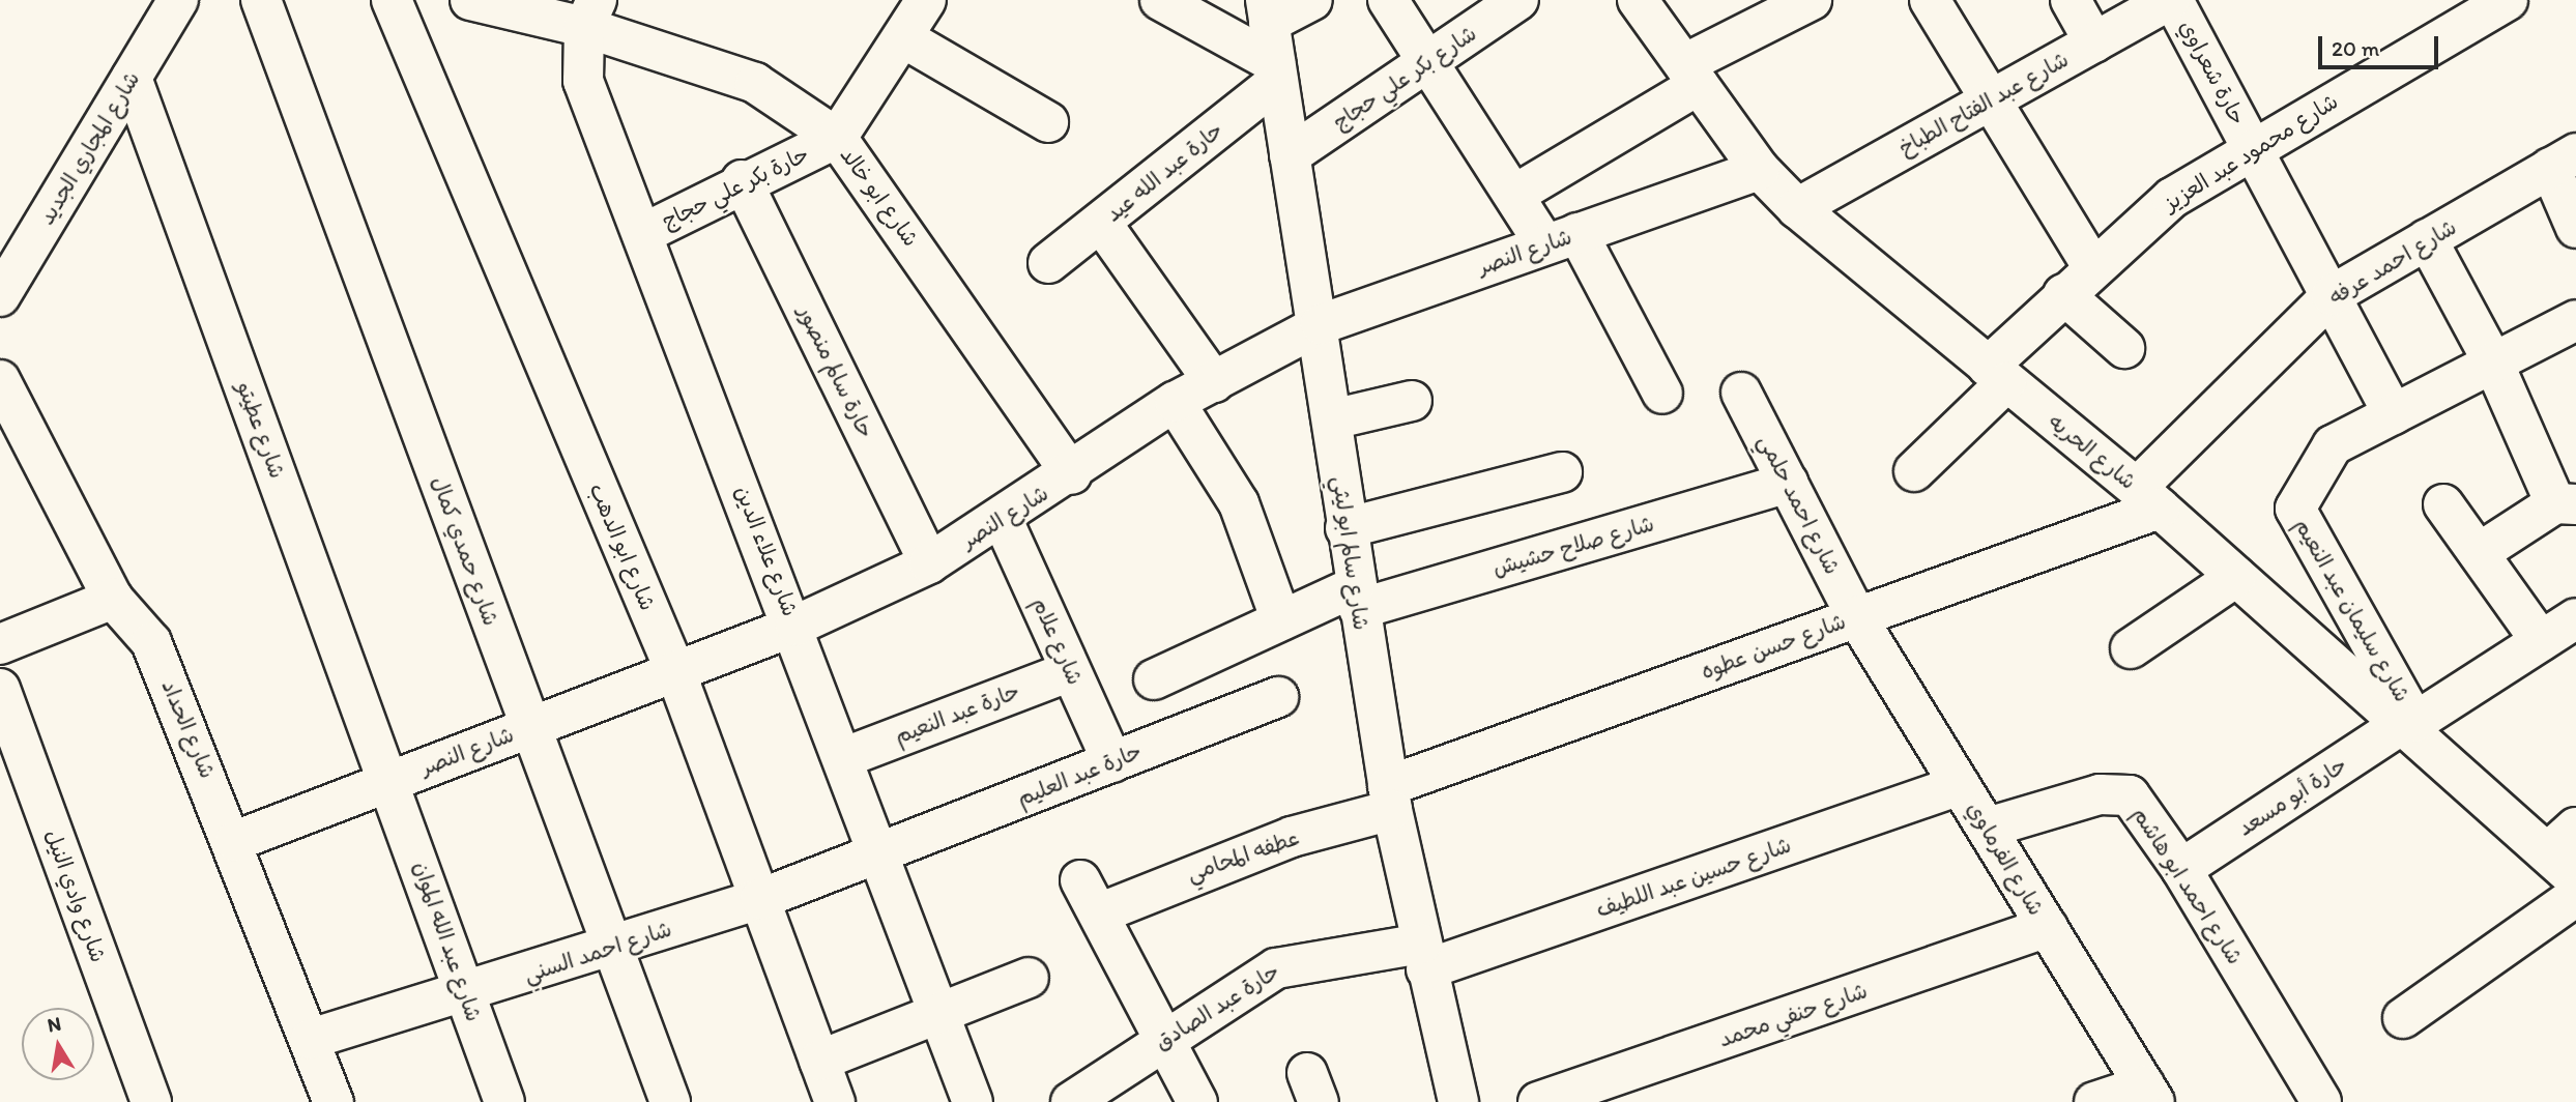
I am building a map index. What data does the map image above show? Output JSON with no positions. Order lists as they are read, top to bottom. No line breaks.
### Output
{"streets":{"street":["حارة شعراوي","شارع بكر علي حجاج","شارع عبد الفتاح الطباخ","شارع المجاري الجديد","شارع محمود عبد العزيز","حارة عبد الله عيد","حارة بكر علي حجاج","شارع ابو خالد","شارع النصر","شارع احمد عرفه","حارة سالم منصور","شارع عطيتو","شارع الحريه","شارع احمد حلمي","شارع صلاح حشيش","شارع ابو الدهب","شارع حمدي كمال","شارع علاء الدين","شارع سالم ابو ليثي","شارع سليمان عبد النعيم","شارع علام","شارع حسن عطوه","حارة عبد النعيم","شارع الحداد","حارة عبد العليم","حارة أبو مسعد","عطفه المحامي","شارع الفرماوي","شارع حسين عبد اللطيف","شارع احمد ابو هاشم","شارع وادي النيل","شارع عبد الله الموان","شارع احمد السني","حارة عبد الصادق","شارع حنفي محمد"]},"crossings":[["حارة شعراوي","شارع عبد الفتاح الطباخ"],["حارة شعراوي","شارع محمود عبد العزيز"],["حارة شعراوي","شارع احمد عرفه"],["حارة شعراوي","شارع سليمان عبد النعيم"],["شارع بكر علي حجاج","شارع سالم ابو ليثي"],["شارع عبد الفتاح الطباخ","شارع الحريه"],["شارع المجاري الجديد","شارع عطيتو"],["شارع محمود عبد العزيز","شارع الحريه"],["حارة عبد الله عيد","شارع سالم ابو ليثي"],["حارة بكر علي حجاج","شارع ابو خالد"],["حارة بكر علي حجاج","حارة سالم منصور"],["حارة بكر علي حجاج","شارع علاء الدين"],["شارع ابو خالد","شارع النصر"],["شارع ابو خالد","شارع علاء الدين"],["شارع النصر","حارة سالم منصور"],["شارع النصر","شارع عطيتو"],["شارع النصر","شارع الحريه"],["شارع النصر","شارع ابو الدهب"],["شارع النصر","شارع حمدي كمال"],["شارع النصر","شارع علاء الدين"],["شارع النصر","شارع سالم ابو ليثي"],["شارع النصر","شارع علام"],["شارع النصر","شارع الحداد"],["شارع النصر","شارع عبد الله الموان"],["شارع احمد عرفه","شارع الحريه"],["شارع احمد عرفه","شارع حسن عطوه"],["شارع عطيتو","شارع عبد الله الموان"],["شارع الحريه","شارع سليمان عبد النعيم"],["شارع الحريه","شارع حسن عطوه"],["شارع الحريه","حارة أبو مسعد"],["شارع احمد حلمي","شارع صلاح حشيش"],["شارع احمد حلمي","شارع حسن عطوه"],["شارع احمد حلمي","شارع الفرماوي"],["شارع صلاح حشيش","شارع سالم ابو ليثي"],["شارع ابو الدهب","شارع احمد السني"],["شارع حمدي كمال","شارع احمد السني"],["شارع علاء الدين","حارة عبد النعيم"],["شارع علاء الدين","حارة عبد العليم"],["شارع علاء الدين","شارع احمد السني"],["شارع سالم ابو ليثي","شارع حسن عطوه"],["شارع سالم ابو ليثي","عطفه المحامي"],["شارع سالم ابو ليثي","شارع حسين عبد اللطيف"],["شارع سالم ابو ليثي","حارة عبد الصادق"],["شارع سليمان عبد النعيم","حارة أبو مسعد"],["شارع علام","حارة عبد النعيم"],["شارع علام","حارة عبد العليم"],["شارع حسن عطوه","عطفه المحامي"],["شارع حسن عطوه","شارع الفرماوي"],["شارع الحداد","شارع احمد السني"],["حارة عبد العليم","شارع احمد السني"],["حارة أبو مسعد","شارع احمد ابو هاشم"],["عطفه المحامي","حارة عبد الصادق"],["شارع الفرماوي","شارع حسين عبد اللطيف"],["شارع الفرماوي","شارع احمد ابو هاشم"],["شارع الفرماوي","شارع حنفي محمد"],["شارع حسين عبد اللطيف","حارة عبد الصادق"],["شارع عبد الله الموان","شارع احمد السني"]],"scale_bar":"20 m","north":"top"}
